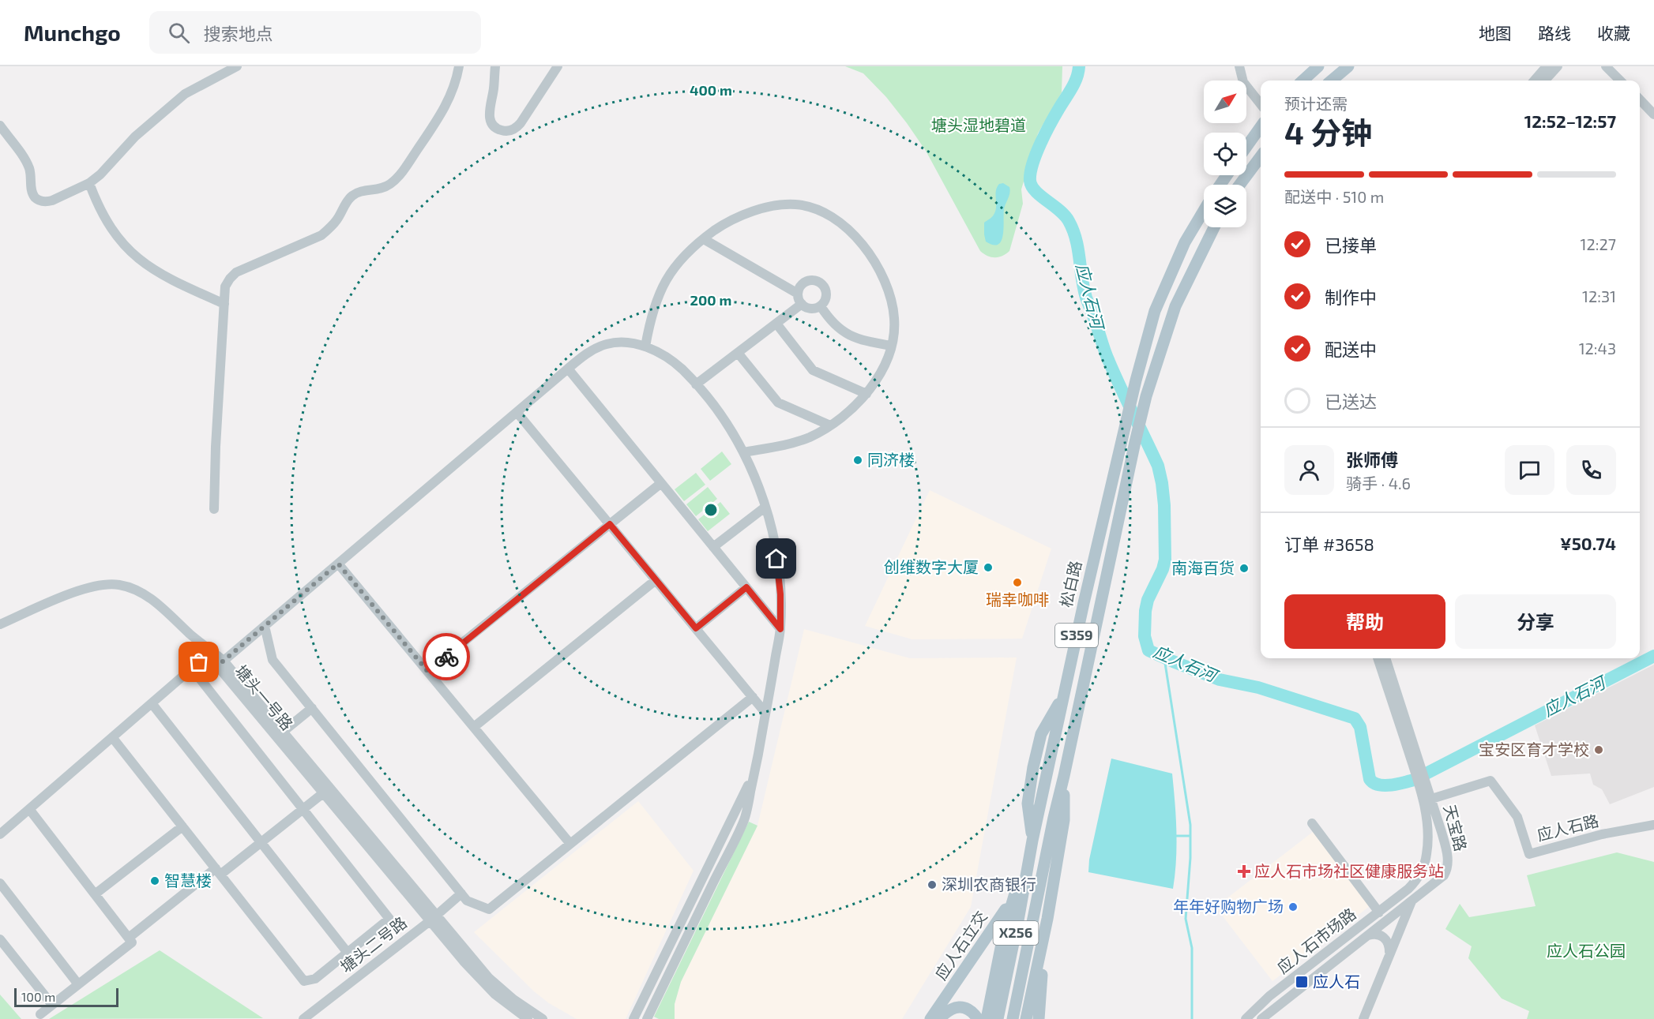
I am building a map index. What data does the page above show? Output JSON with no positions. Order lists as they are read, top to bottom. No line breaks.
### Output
{"streets":{"main road":["松白路","S359","X256","应人石立交"],"street":["塘头一号路","天宝路","应人石路","应人石市场路","塘头二号路"]},"crossings":[["松白路","S359"],["S359","应人石立交"],["塘头一号路","塘头二号路"],["天宝路","应人石路"],["天宝路","应人石市场路"]],"water":["应人石河"],"parks":["塘头湿地碧道","应人石公园"],"places":{"other":["同济楼","创维数字大厦","南海百货","瑞幸咖啡","宝安区育才学校","智慧楼","深圳农商银行","年年好购物广场"],"health":["应人石市场社区健康服务站"],"transit":["应人石"]},"scale_bar":"100 m","north":"top right","page":{"header":"Munchgo","search":"搜索地点","nav":["地图","路线","收藏"],"heading":["4 分钟","预计还需","12:52–12:57"],"panel":["张师傅","骑手 · 4.6","订单 #3658","¥50.74"],"bar":"配送中 · 510 m","list":[["已接单","12:27"],["制作中","12:31"],["配送中","12:43"],"已送达"],"buttons":["帮助","分享"],"scale":"100 m"},"rings":["400 m","200 m"]}
